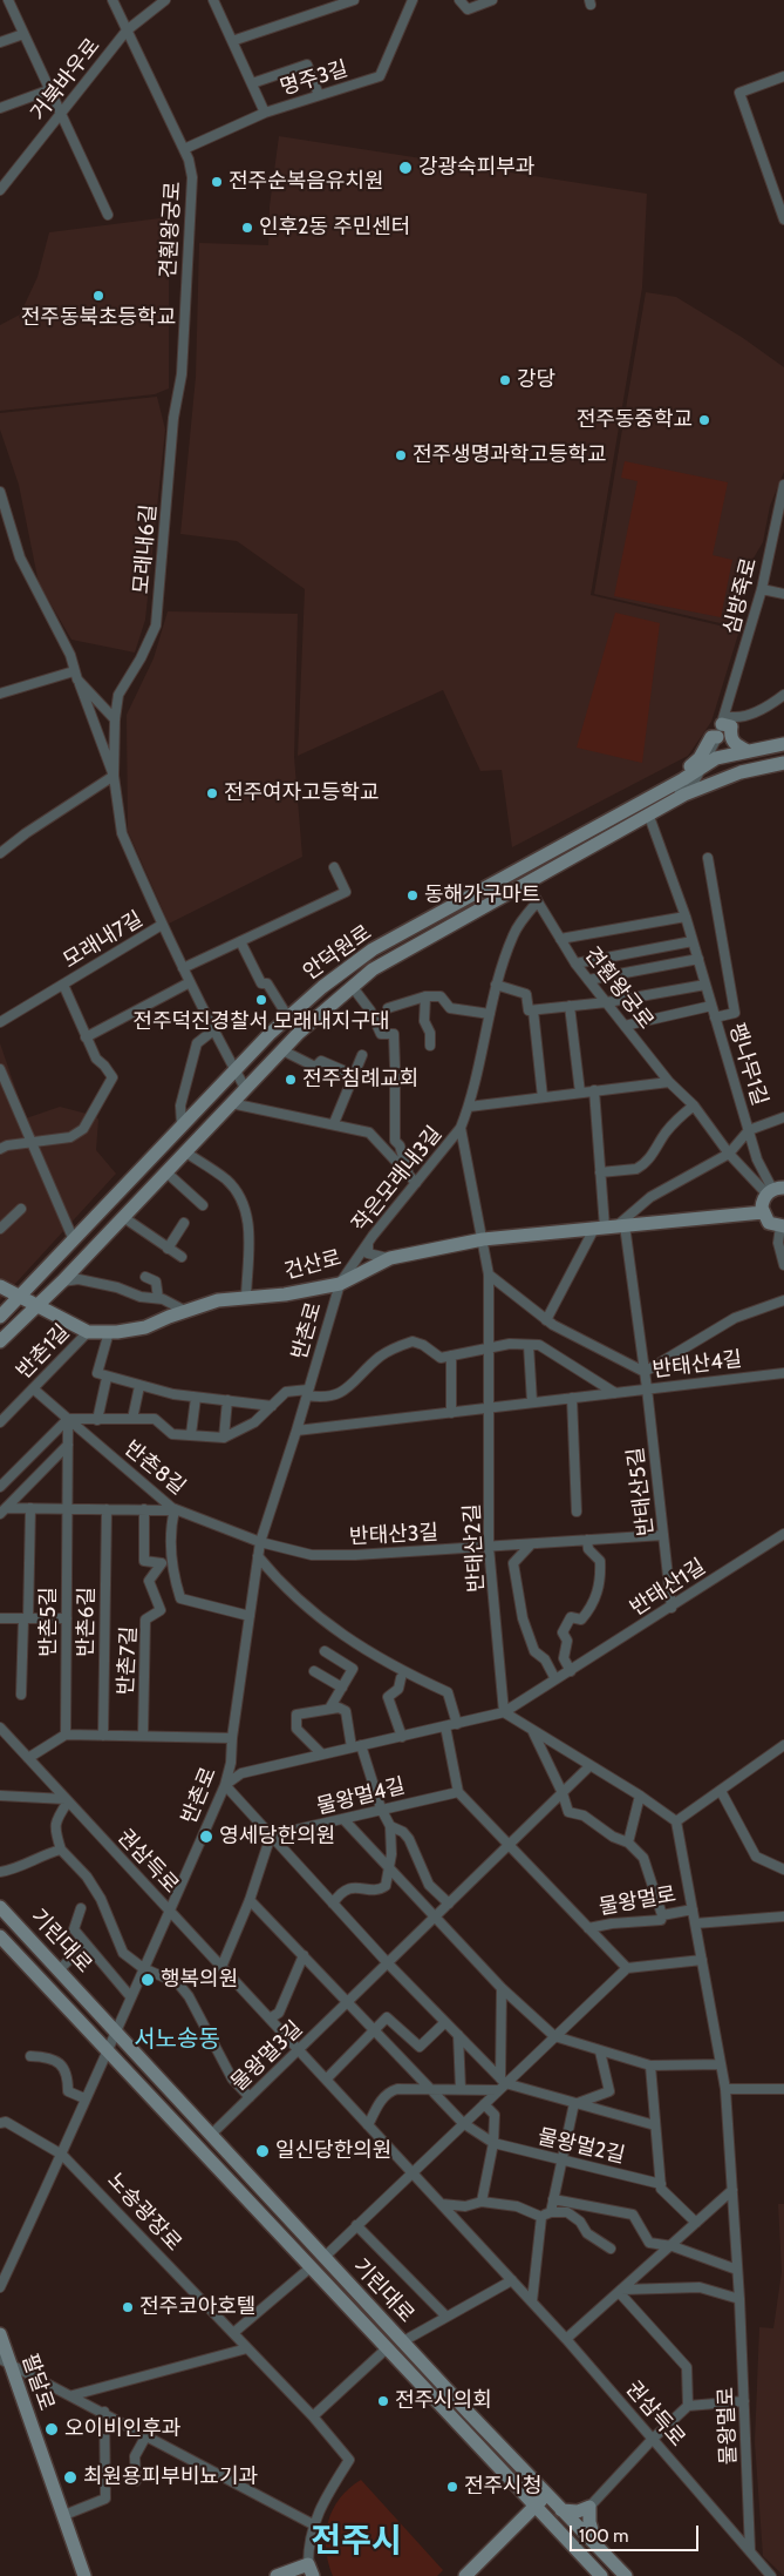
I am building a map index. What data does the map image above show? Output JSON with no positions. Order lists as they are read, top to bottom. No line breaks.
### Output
{"streets":{"street":["명주3길","거북바우로","견훤왕궁로","모래내6길","심방죽로","모래내7길","안덕원로","팽나무1길","작은모래내3길","건산로","반촌로","반촌1길","반태산4길","반촌8길","반태산5길","반태산3길","반태산2길","반태산1길","반촌5길","반촌6길","반촌7길","물왕멀4길","권삼득로","물왕멀로","기린대로","물왕멀3길","물왕멀2길","노송광장로","팔달로"]},"crossings":[["명주3길","견훤왕궁로"],["거북바우로","견훤왕궁로"],["견훤왕궁로","모래내6길"],["견훤왕궁로","안덕원로"],["견훤왕궁로","팽나무1길"],["견훤왕궁로","작은모래내3길"],["모래내6길","모래내7길"],["모래내6길","안덕원로"],["심방죽로","안덕원로"],["안덕원로","팽나무1길"],["안덕원로","건산로"],["작은모래내3길","건산로"],["작은모래내3길","반촌로"],["건산로","반촌로"],["건산로","반촌1길"],["건산로","반태산5길"],["반촌로","반태산4길"],["반촌로","반촌8길"],["반촌로","반태산3길"],["반촌로","반태산1길"],["반촌로","권삼득로"],["반촌로","기린대로"],["반태산4길","반태산5길"],["반태산4길","반태산2길"],["반촌8길","반태산3길"],["반촌8길","반촌5길"],["반태산5길","반태산3길"],["반태산5길","반태산1길"],["반태산3길","반태산2길"],["반태산3길","반태산1길"],["반태산2길","반태산1길"],["권삼득로","물왕멀로"],["권삼득로","물왕멀3길"],["기린대로","물왕멀3길"]],"districts":["서노송동","전주시"],"places":["강광숙피부과","전주순복음유치원","인후2동 주민센터","전주동북초등학교","강당","전주동중학교","전주생명과학고등학교","전주여자고등학교","동해가구마트","전주덕진경찰서 모래내지구대","전주침례교회","영세당한의원","행복의원","일신당한의원","전주코아호텔","전주시의회","오이비인후과","최원용피부비뇨기과","전주시청"],"scale_bar":"100 m"}
